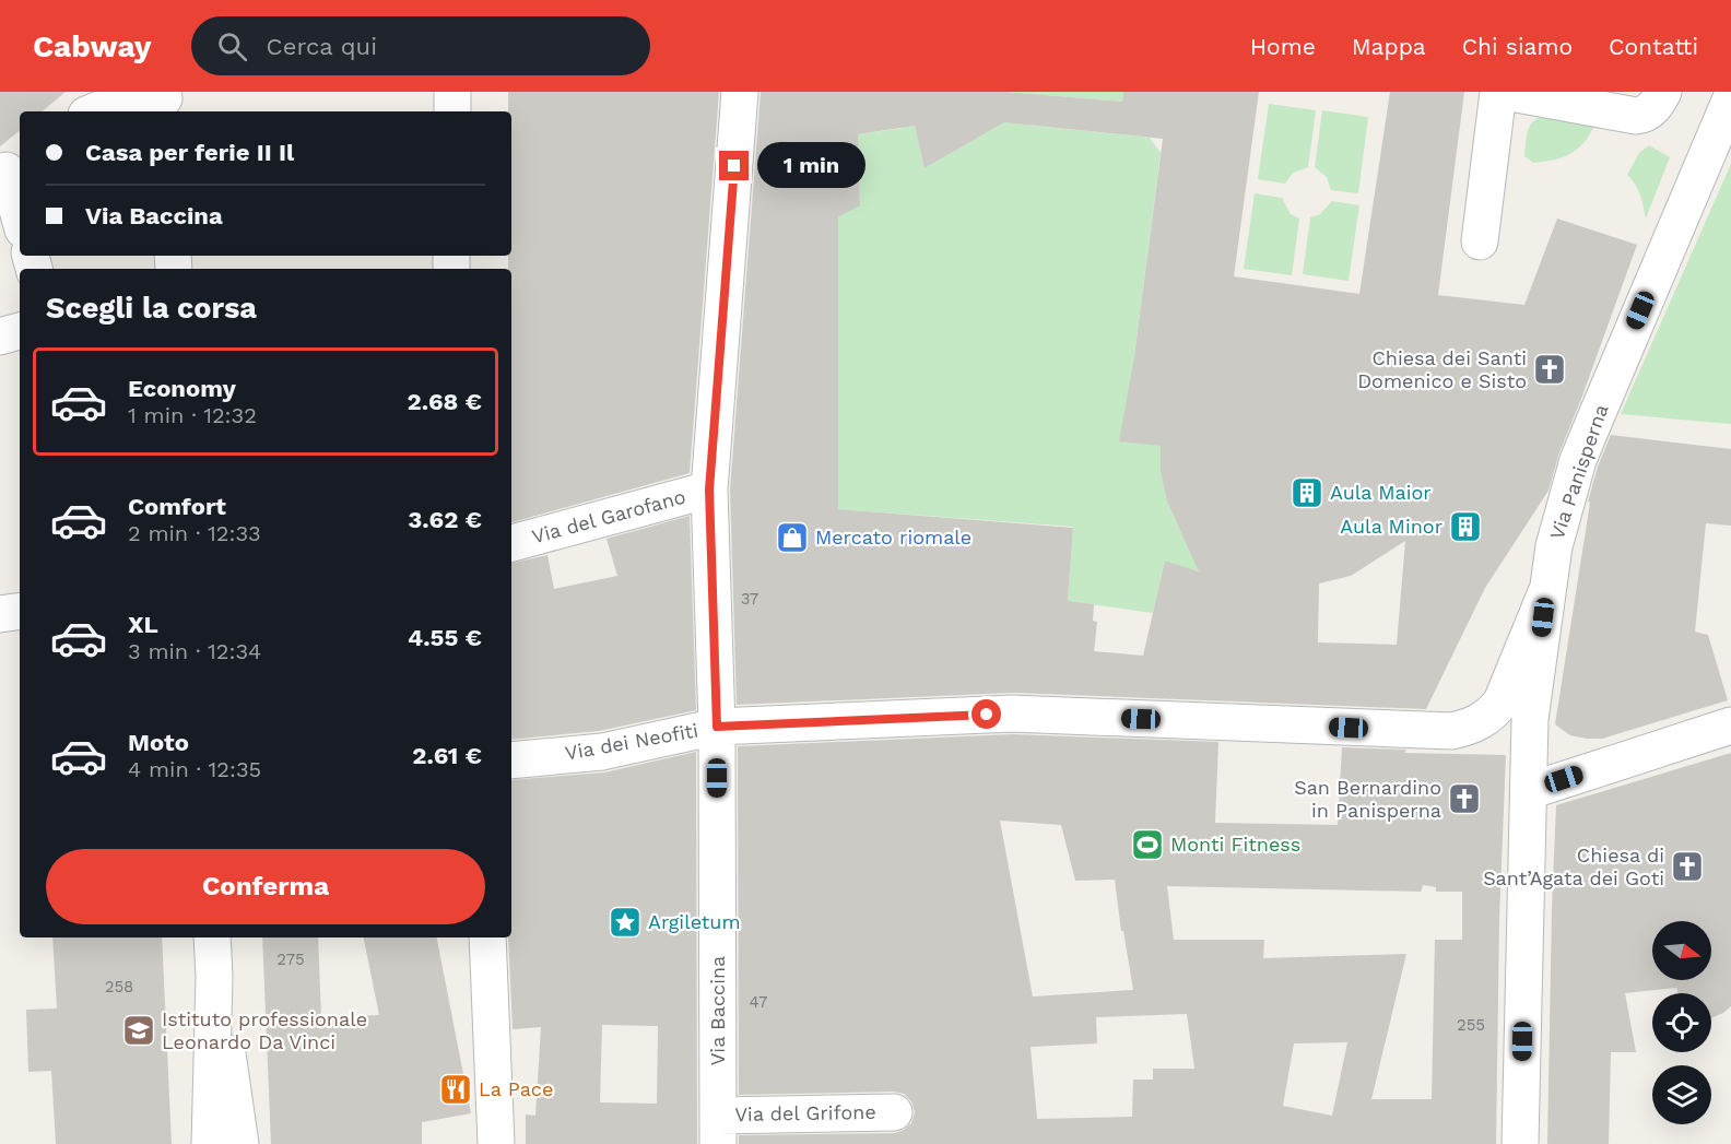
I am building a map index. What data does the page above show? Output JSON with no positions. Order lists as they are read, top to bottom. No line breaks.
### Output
{"streets":{"street":["Via Panisperna","Via del Garofano","Via dei Neofiti","Via Baccina","Via del Grifone"]},"crossings":[["Via Panisperna","Via dei Neofiti"],["Via del Garofano","Via Baccina"],["Via dei Neofiti","Via Baccina"],["Via Baccina","Via del Grifone"]],"places":{"church":["Chiesa dei Santi Domenico e Sisto","San Bernardino in Panisperna","Chiesa di Sant’Agata dei Goti"],"building":["Aula Maior","Aula Minor"],"shop":["Mercato riomale"],"sports":["Monti Fitness"],"place":["Argiletum"],"school or university":["Istituto professionale Leonardo Da Vinci"],"restaurant":["La Pace"]},"house_numbers":["37","275","258","47","255"],"north":"right","page":{"header":"Cabway","search":"Cerca qui","nav":["Home","Mappa","Chi siamo","Contatti"],"banner":["Casa per ferie II Il","Via Baccina"],"bubble":"1 min","heading":"Scegli la corsa","list":[{"name":"Economy","note":"1 min · 12:32","value":"2.68 €"},{"name":"Comfort","note":"2 min · 12:33","value":"3.62 €"},{"name":"XL","note":"3 min · 12:34","value":"4.55 €"},{"name":"Moto","note":"4 min · 12:35","value":"2.61 €"}],"buttons":"Conferma"}}
